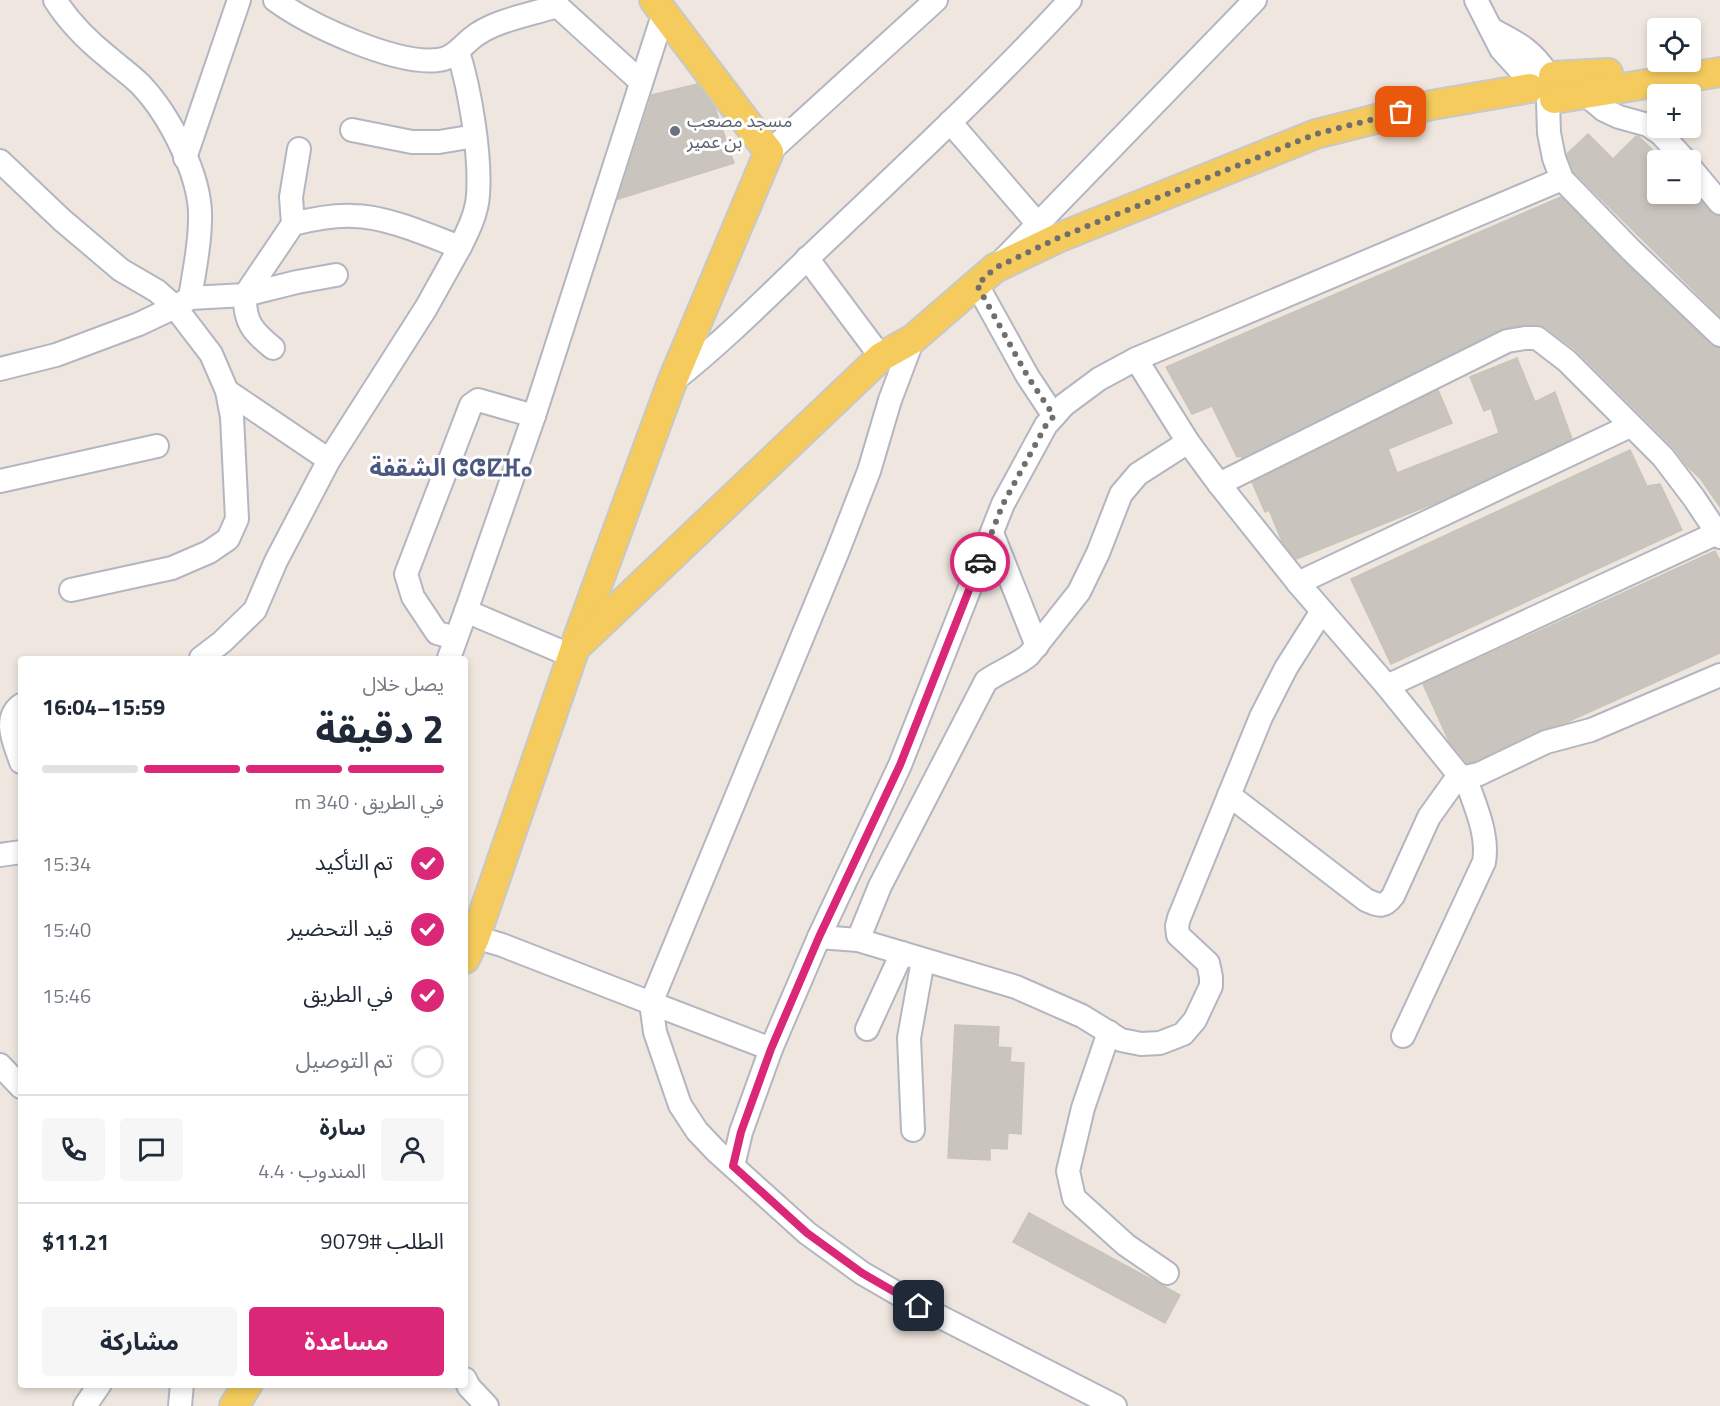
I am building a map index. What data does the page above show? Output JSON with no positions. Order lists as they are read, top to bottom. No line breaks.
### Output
{"districts":["الشقفة ⵛⵛⵇⴼⴰ"],"places":["مسجد مصعب بن عمير"],"page":{"map_buttons":["+","−"],"heading":["2 دقيقة","يصل خلال","15:59–16:04"],"panel":["سارة","المندوب · 4.4","الطلب #9079","$11.21"],"bar":"في الطريق · 340 m","list":[["تم التأكيد","15:34"],["قيد التحضير","15:40"],["في الطريق","15:46"],"تم التوصيل"],"buttons":["مساعدة","مشاركة"]}}
